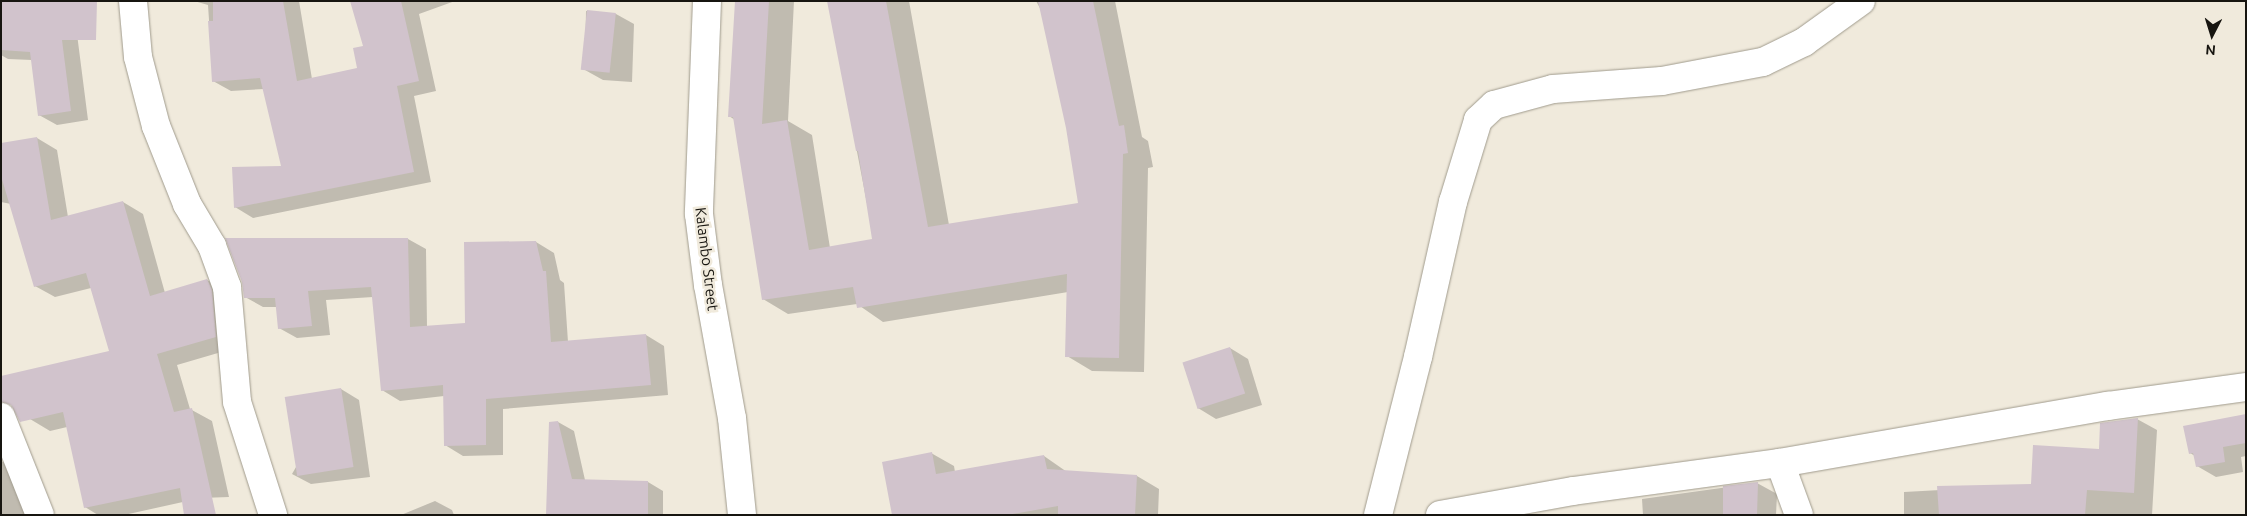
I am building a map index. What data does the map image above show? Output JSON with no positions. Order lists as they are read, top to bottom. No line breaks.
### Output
{"streets":{"street":["Kalambo Street"]},"north":"bottom"}
